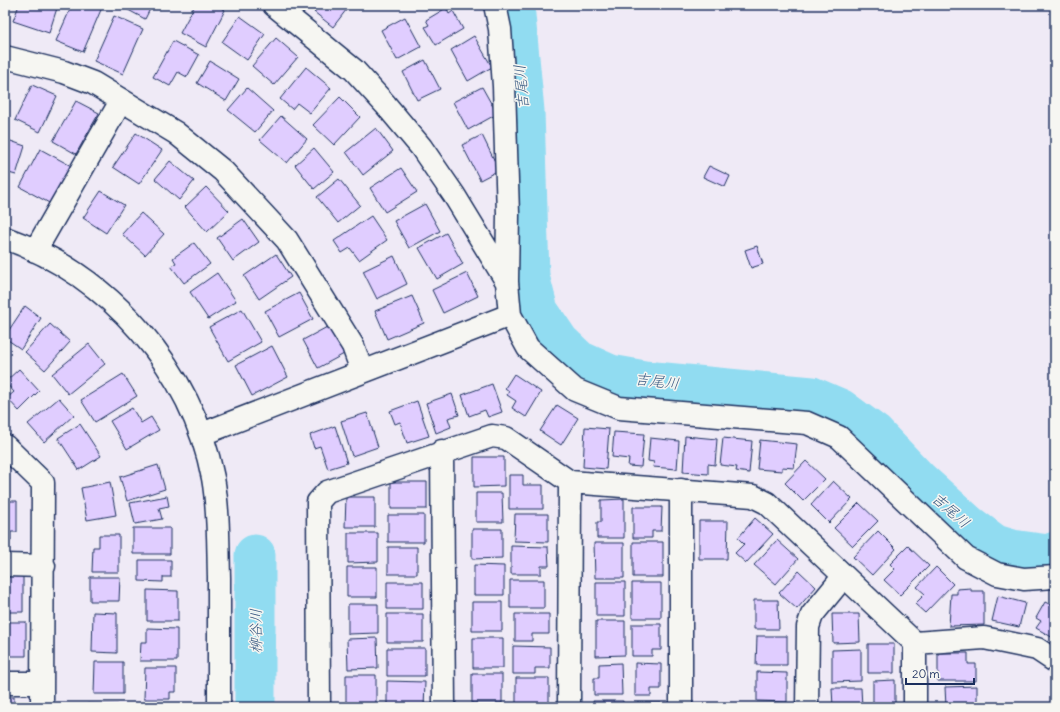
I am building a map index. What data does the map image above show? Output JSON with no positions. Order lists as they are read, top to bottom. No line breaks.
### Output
{"water":["吉尾川","柳谷川"],"scale_bar":"20 m"}
